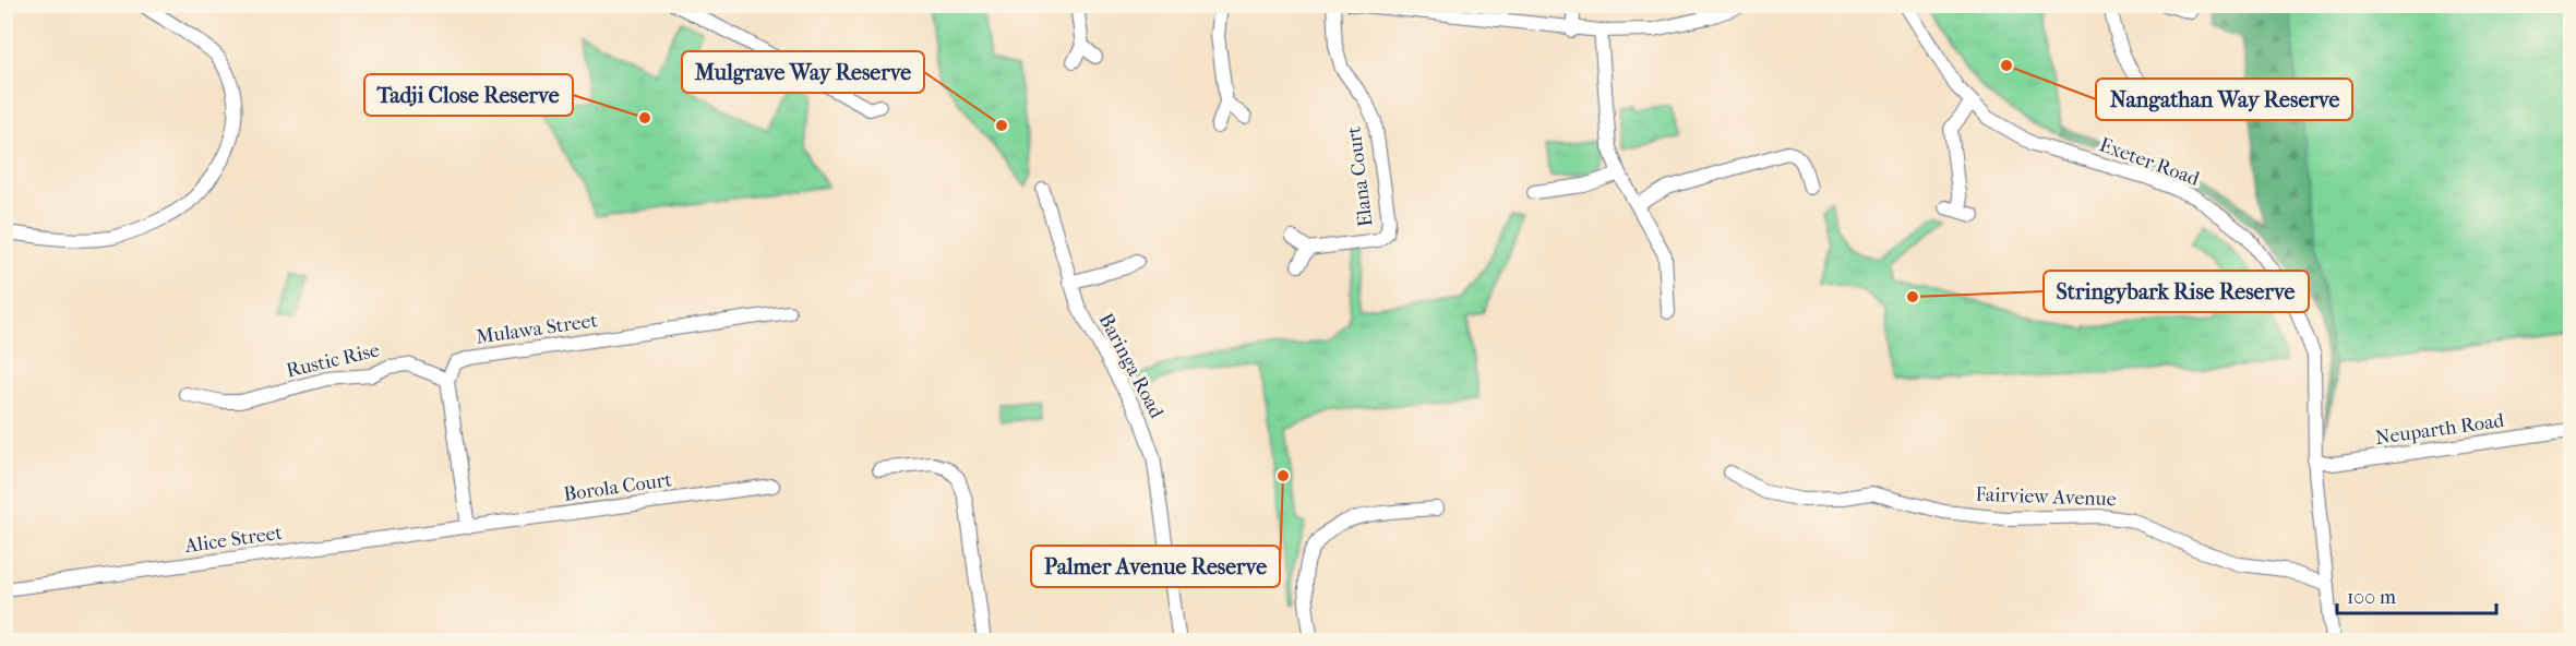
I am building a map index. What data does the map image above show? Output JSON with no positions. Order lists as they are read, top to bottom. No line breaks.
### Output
{"streets":{"street":["Exeter Road","Elana Court","Mulawa Street","Rustic Rise","Baringa Road","Neuparth Road","Borola Court","Fairview Avenue","Alice Street"]},"crossings":[["Exeter Road","Neuparth Road"],["Exeter Road","Fairview Avenue"],["Mulawa Street","Rustic Rise"],["Borola Court","Alice Street"]],"places":["Nangathan Way Reserve","Tadji Close Reserve","Mulgrave Way Reserve","Stringybark Rise Reserve","Palmer Avenue Reserve"],"scale_bar":"100 m"}
